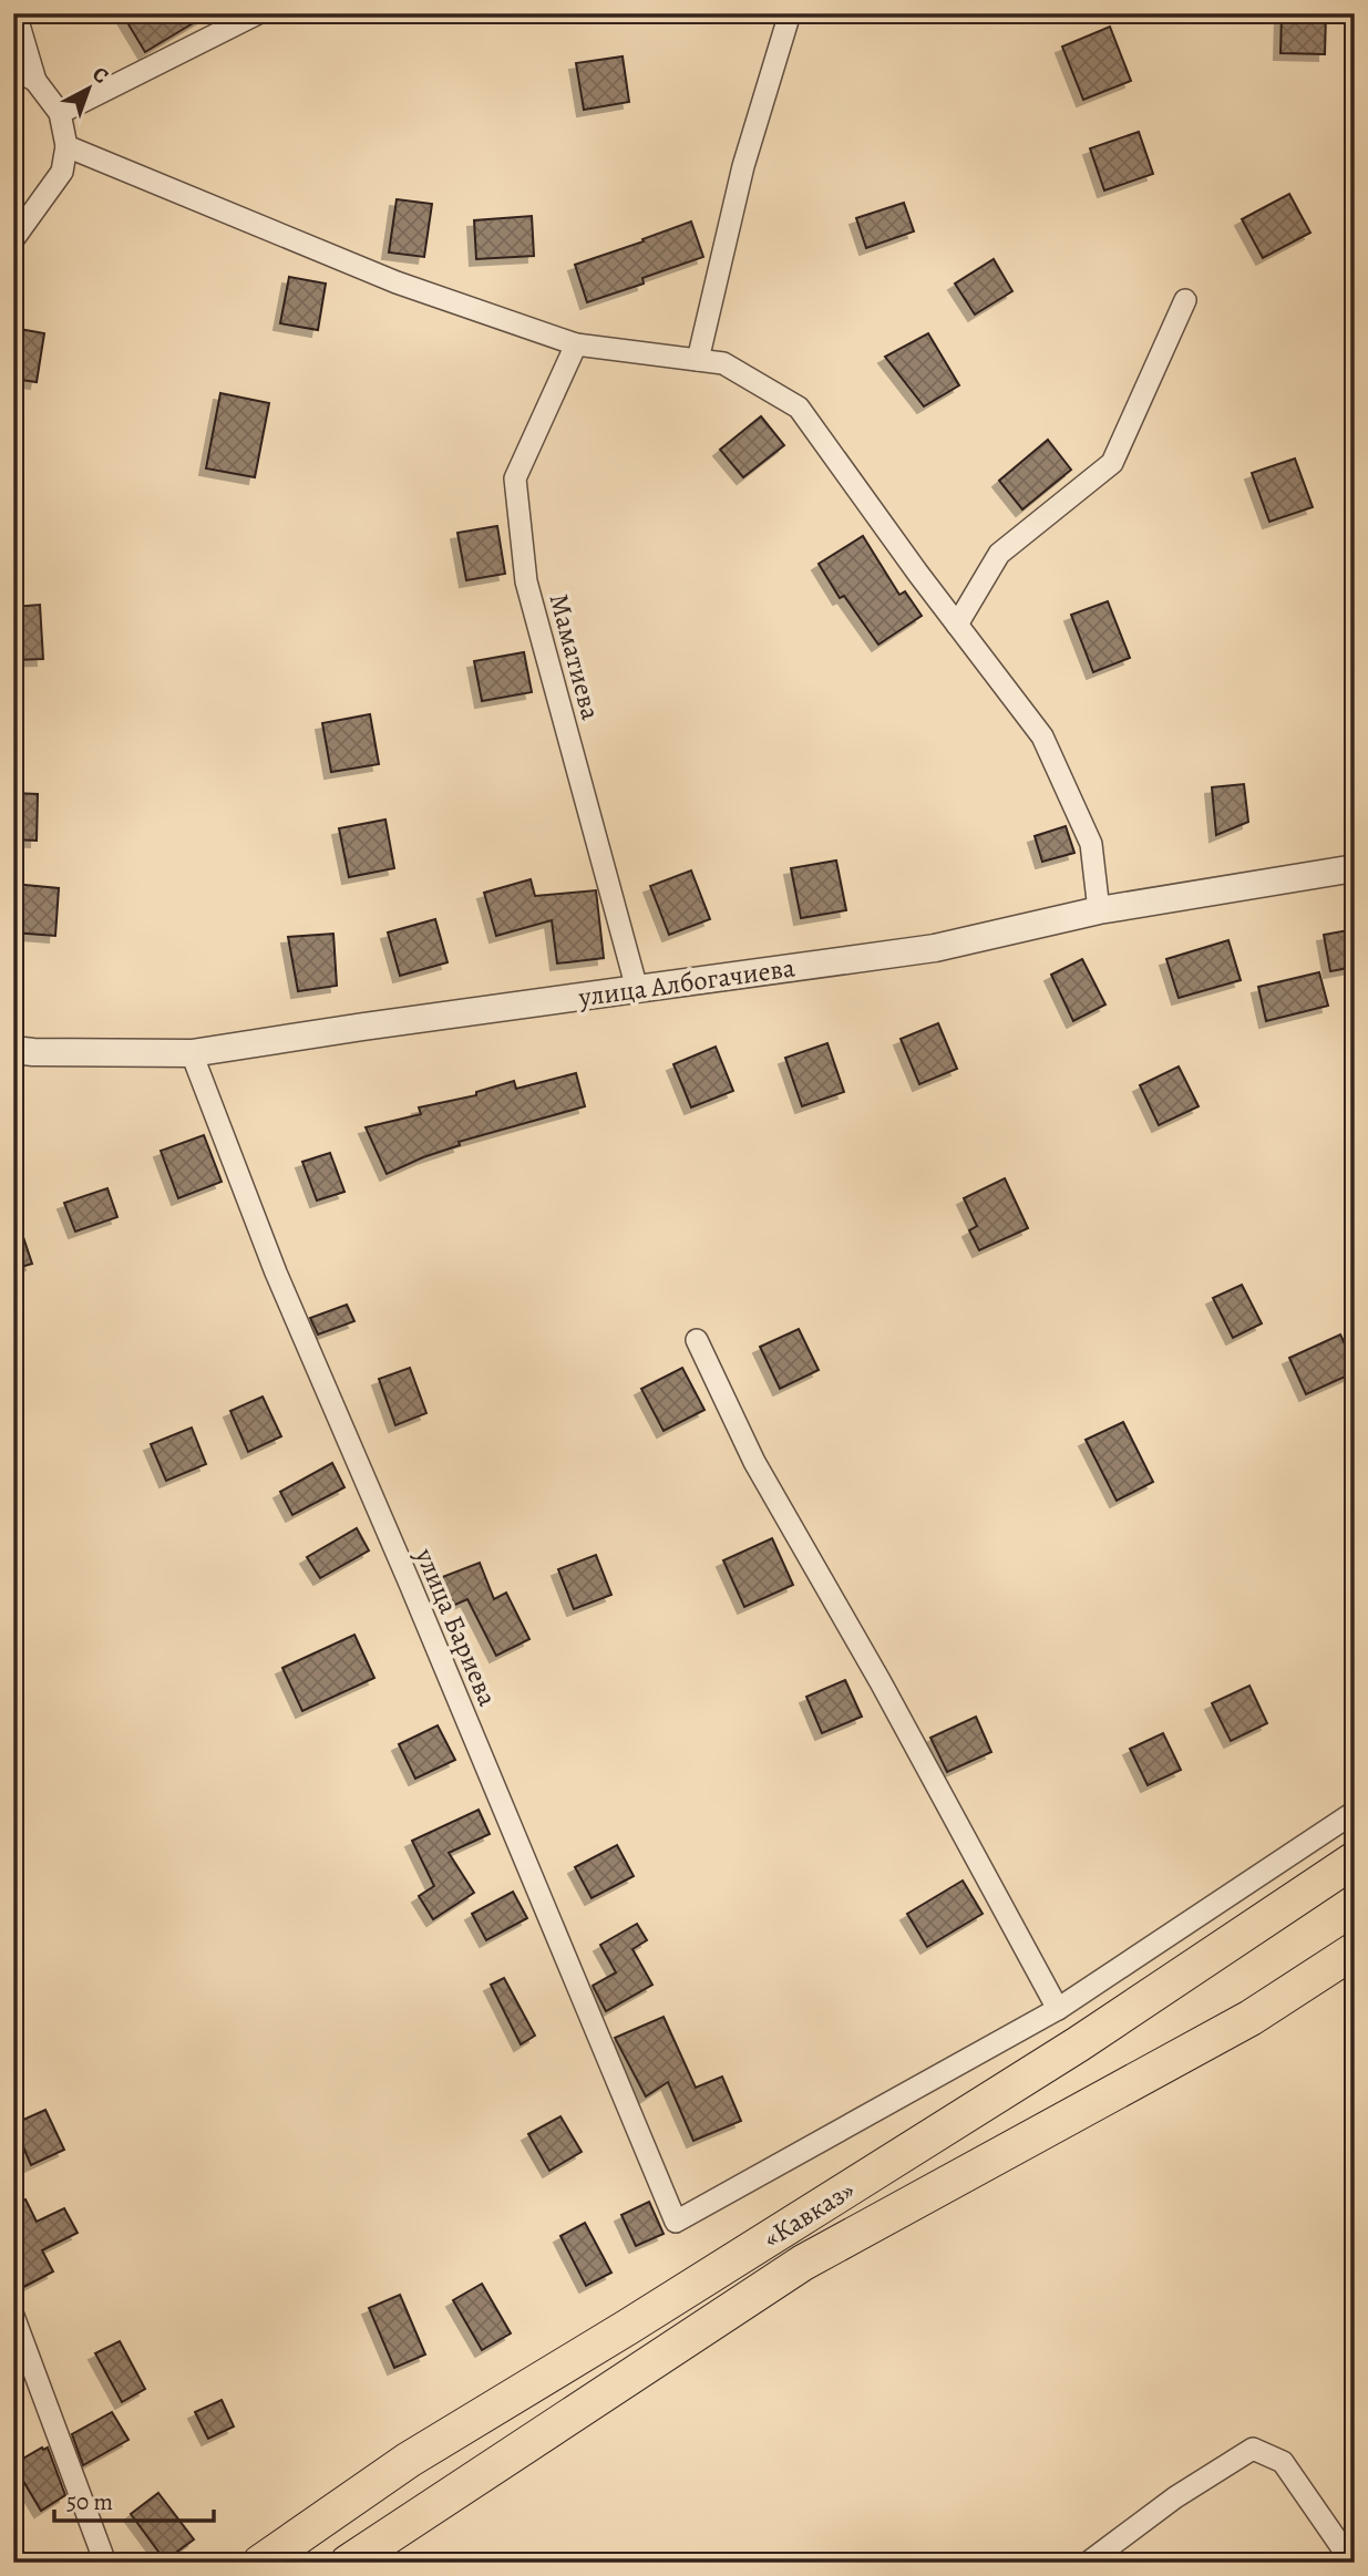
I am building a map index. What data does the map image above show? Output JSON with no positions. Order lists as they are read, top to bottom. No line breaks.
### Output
{"streets":{"highway":["«Кавказ»"],"street":["Маматиева","улица Албогачиева","улица Бариева"]},"crossings":[["Маматиева","улица Албогачиева"],["улица Албогачиева","улица Бариева"]],"scale_bar":"50 m","north":"top right"}
